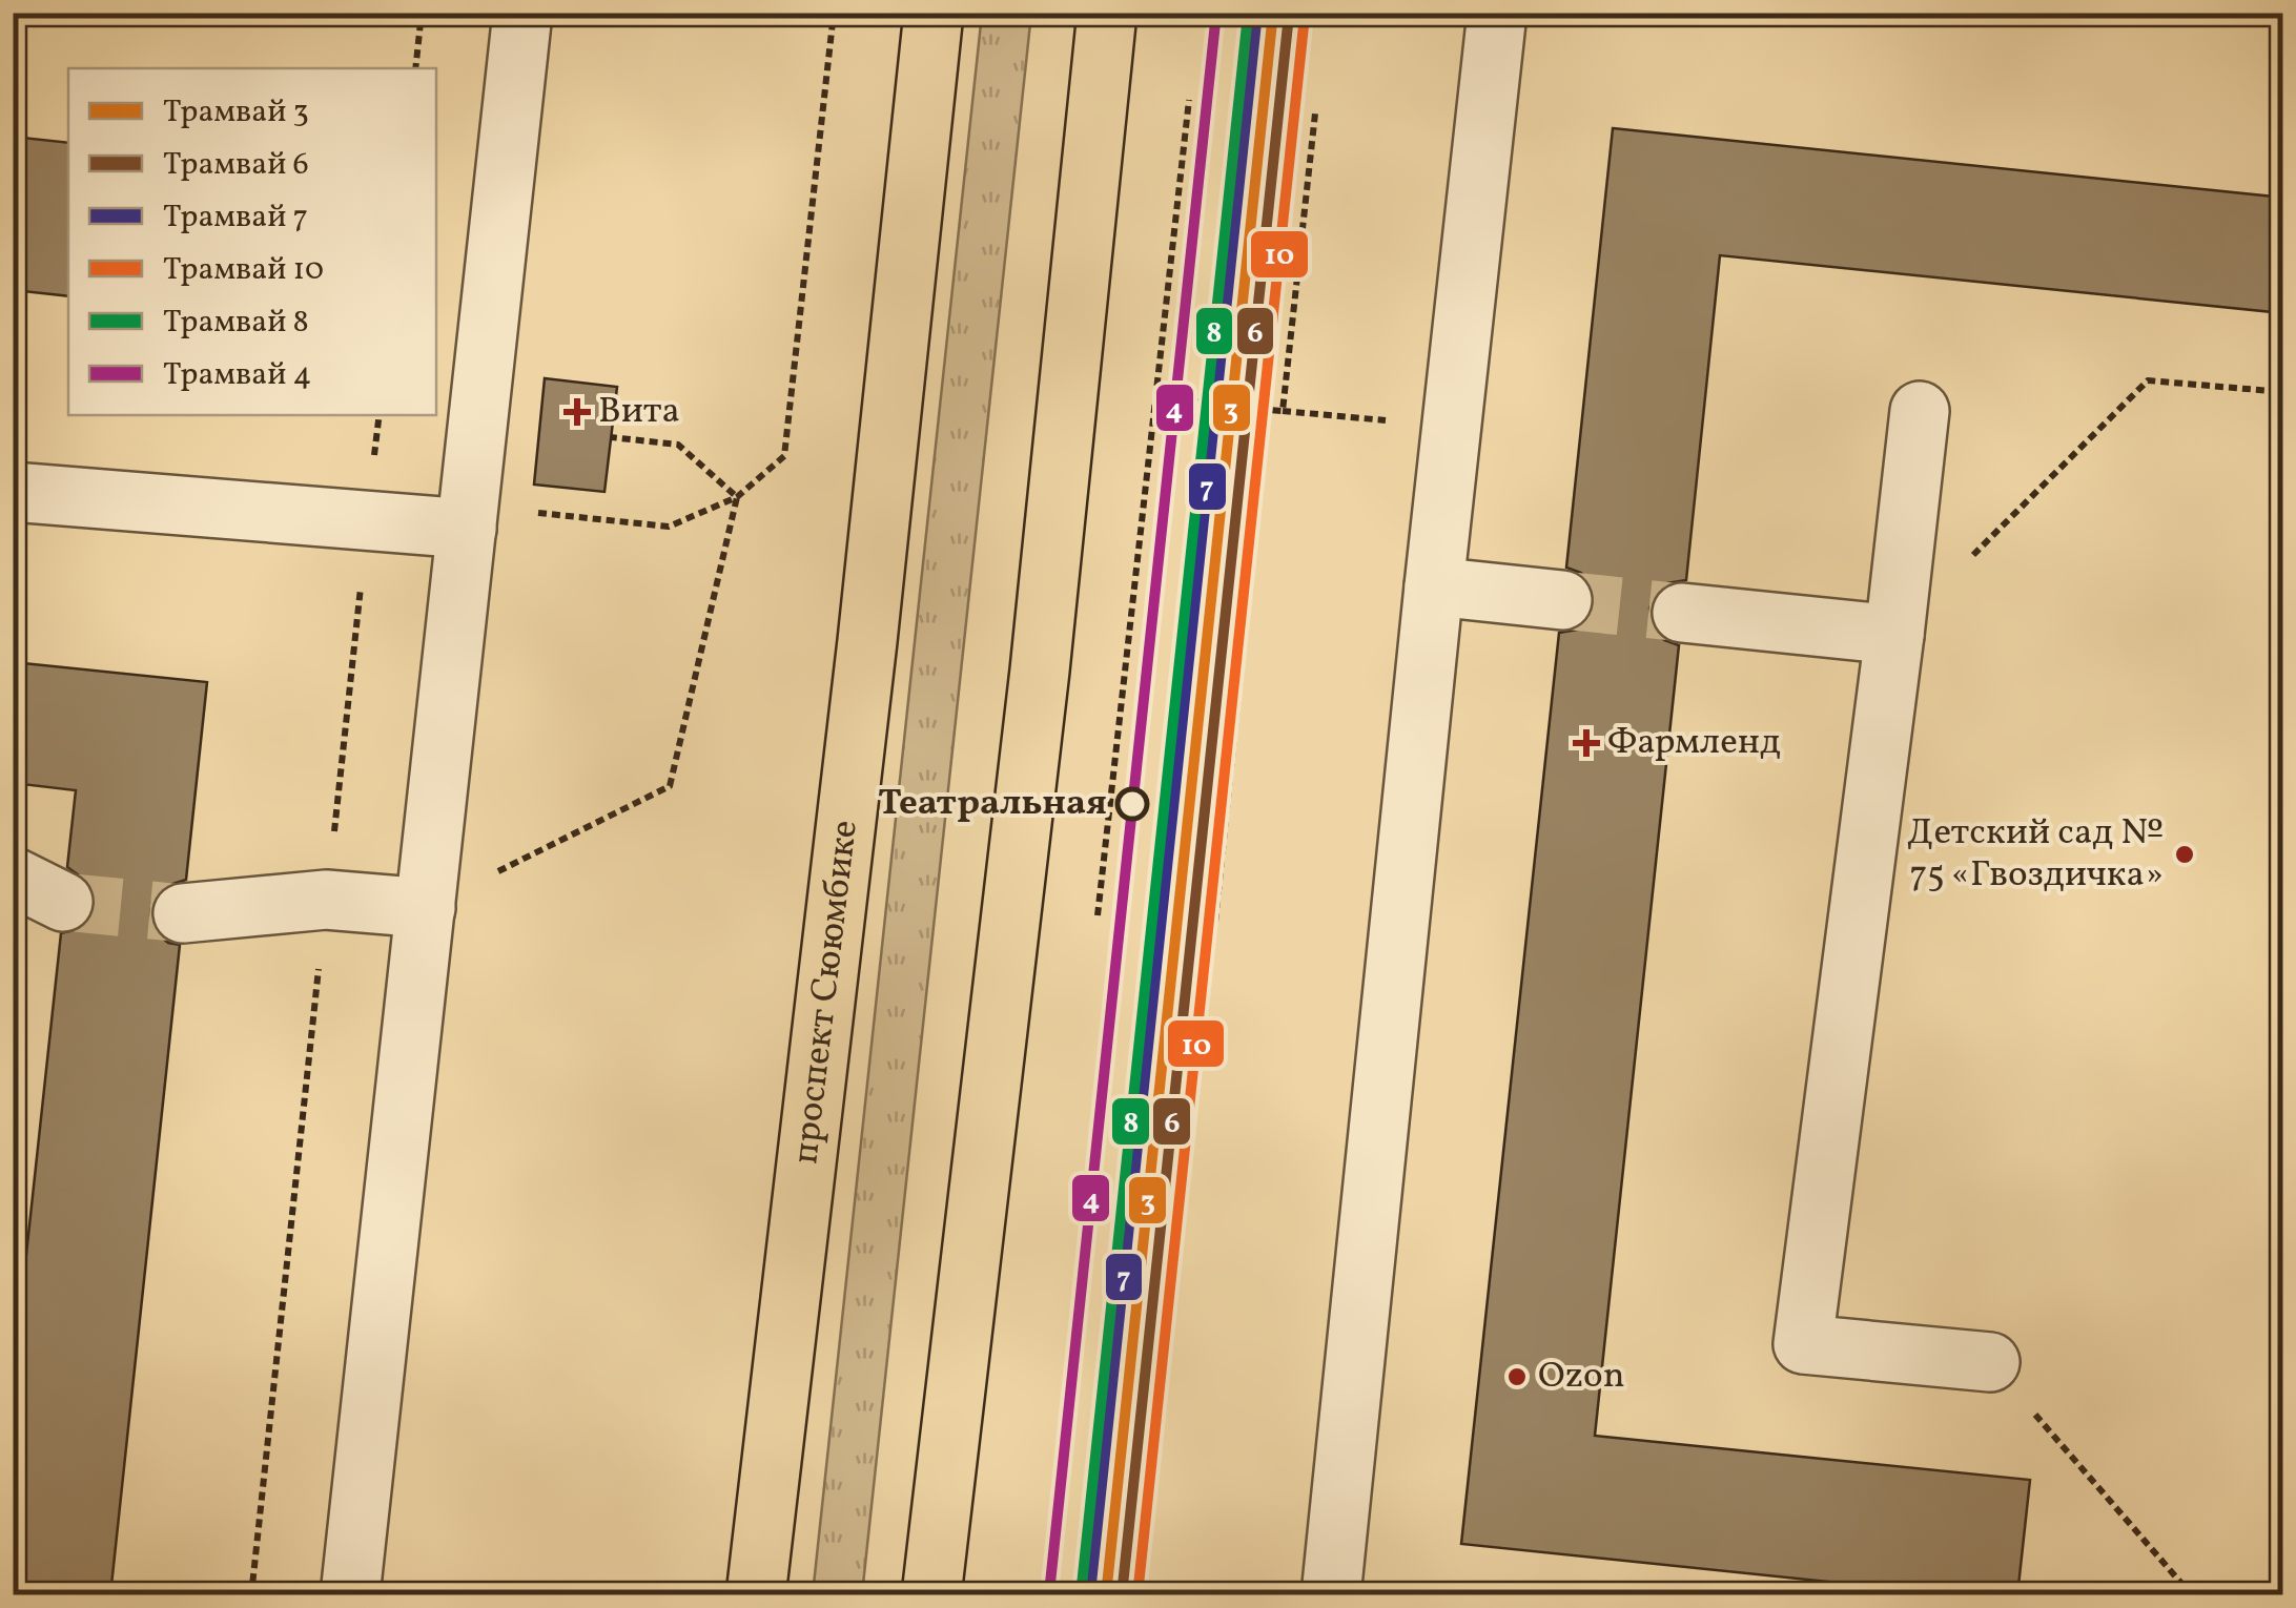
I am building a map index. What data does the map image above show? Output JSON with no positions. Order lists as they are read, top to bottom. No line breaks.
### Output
{"streets":{"main road":["проспект Сююмбике"]},"places":{"health":["Вита","Фармленд"],"other":["Театральная","Детский сад № 75 «Гвоздичка»","Ozon"]},"lines":["tram line 3","tram line 7","tram line 4","tram line 6","tram line 8","tram line 10"],"legend":["Трамвай 3","Трамвай 6","Трамвай 7","Трамвай 10","Трамвай 8","Трамвай 4"]}
